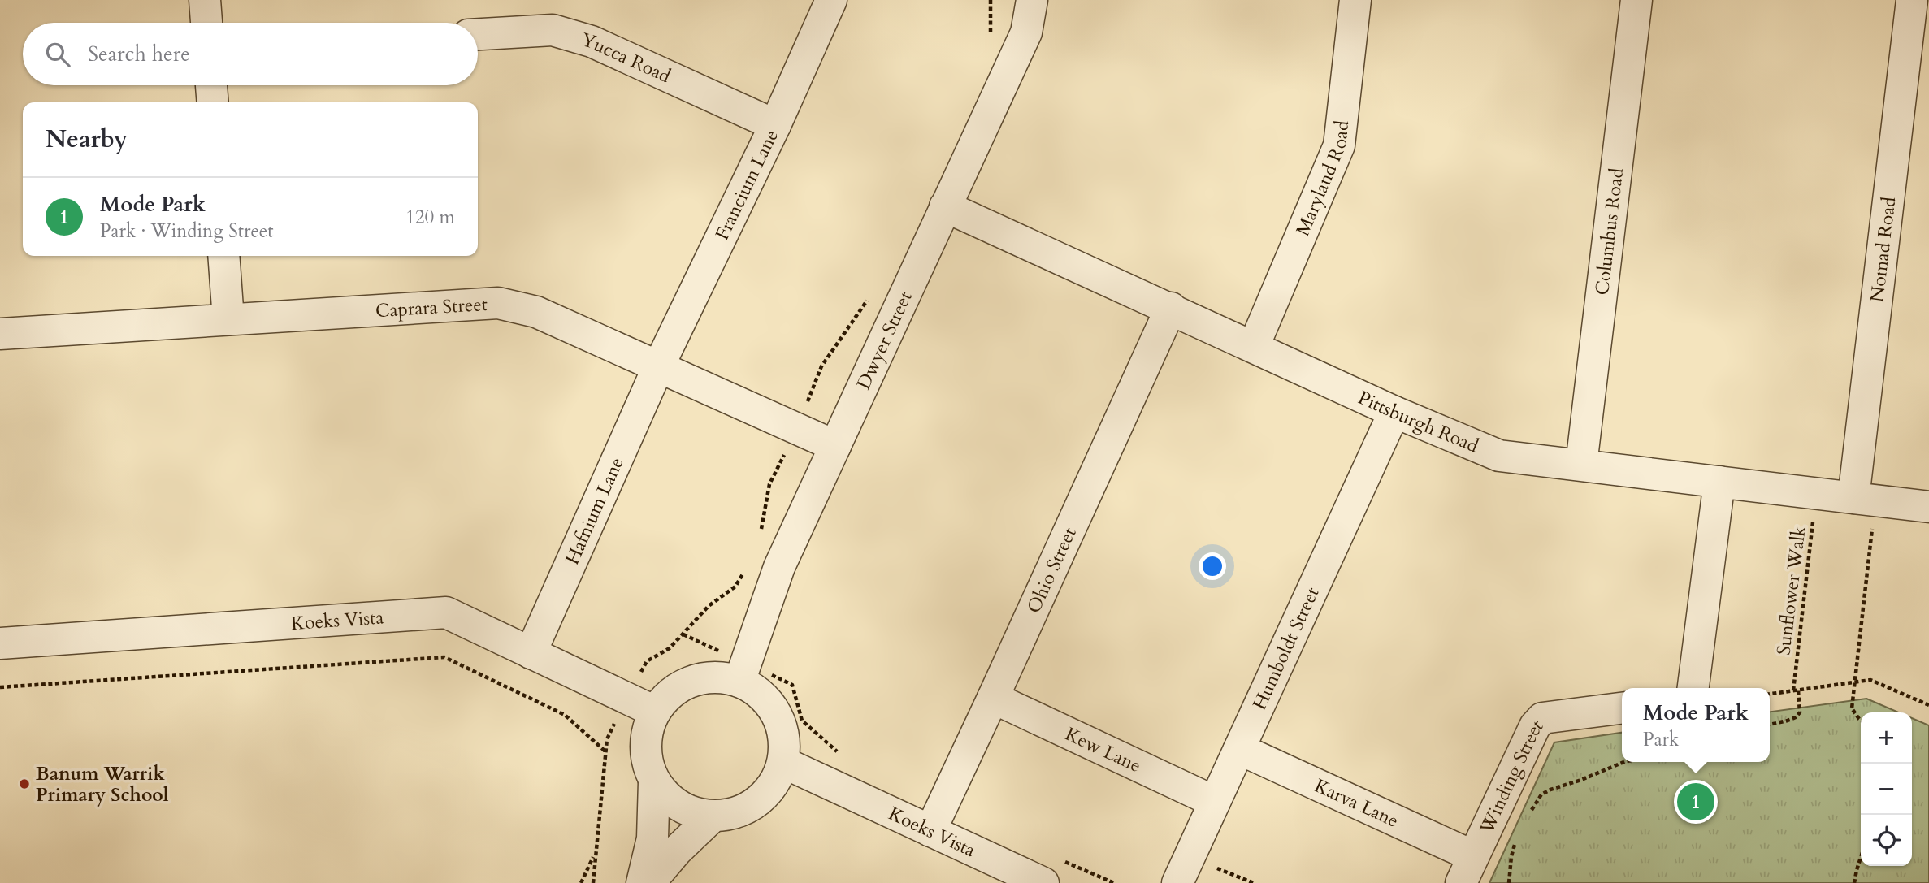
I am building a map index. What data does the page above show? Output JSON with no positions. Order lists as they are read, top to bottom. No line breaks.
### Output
{"streets":{"street":["Yucca Road","Maryland Road","Francium Lane","Columbus Road","Nomad Road","Caprara Street","Dwyer Street","Pittsburgh Road","Hafnium Lane","Ohio Street","Koeks Vista","Humboldt Street","Kew Lane","Winding Street","Karva Lane"],"path":["Sunflower Walk"]},"crossings":[["Yucca Road","Francium Lane"],["Maryland Road","Pittsburgh Road"],["Francium Lane","Caprara Street"],["Francium Lane","Hafnium Lane"],["Columbus Road","Pittsburgh Road"],["Nomad Road","Pittsburgh Road"],["Caprara Street","Dwyer Street"],["Caprara Street","Hafnium Lane"],["Dwyer Street","Pittsburgh Road"],["Dwyer Street","Koeks Vista"],["Pittsburgh Road","Ohio Street"],["Pittsburgh Road","Sunflower Walk"],["Pittsburgh Road","Humboldt Street"],["Hafnium Lane","Koeks Vista"],["Ohio Street","Koeks Vista"],["Ohio Street","Kew Lane"],["Humboldt Street","Kew Lane"],["Humboldt Street","Karva Lane"],["Winding Street","Karva Lane"]],"places":["Banum Warrik Primary School"],"page":{"search":"Search here","heading":"Nearby","list":[{"mark":"1","name":"Mode Park","note":"Park · Winding Street","value":"120 m"}],"popup":["Mode Park","Park"],"map_buttons":["+","−"],"pins":"1"}}
